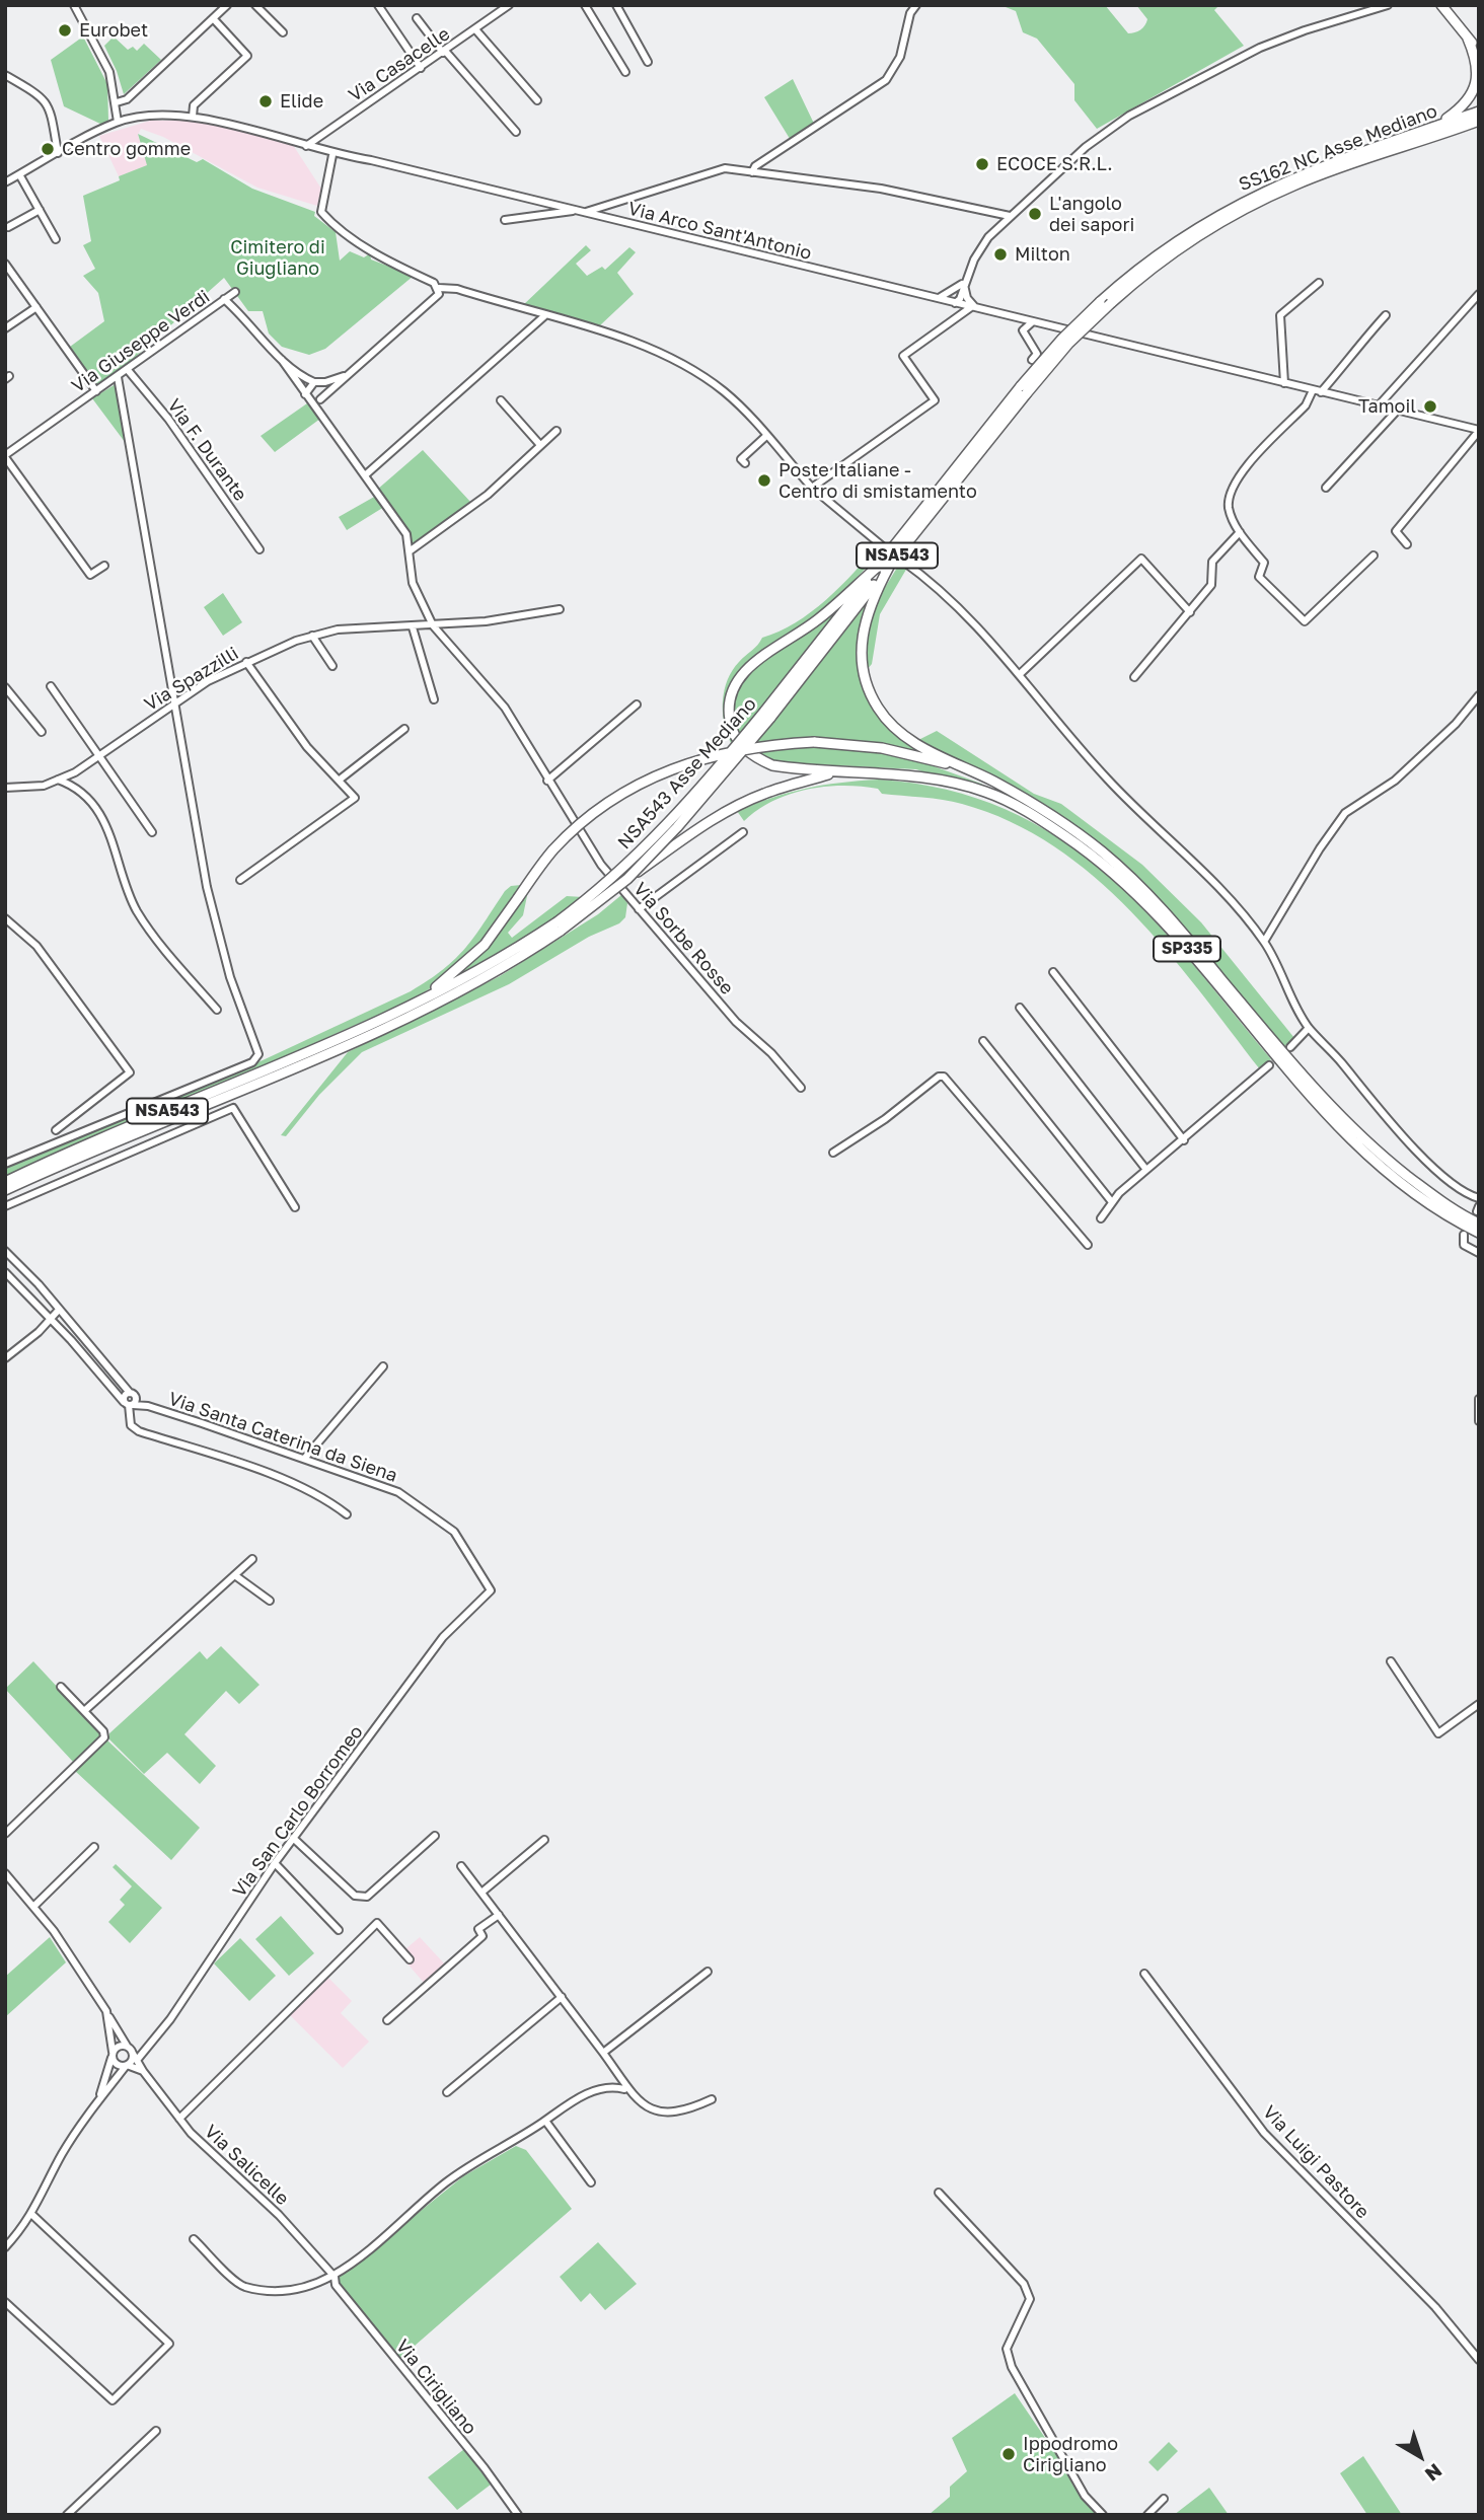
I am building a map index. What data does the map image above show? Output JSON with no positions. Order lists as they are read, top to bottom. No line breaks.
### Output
{"streets":{"highway":["SS162 NC Asse Mediano","NSA543","NSA543 Asse Mediano","SP335"],"street":["Via Casacelle","Via Arco Sant'Antonio","Via Giuseppe Verdi","Via F. Durante","Via Spazzilli","Via Sorbe Rosse","Via Santa Caterina da Siena","Via San Carlo Borromeo","Via Luigi Pastore","Via Salicelle","Via Cirigliano"]},"crossings":[["Via Casacelle","Via Arco Sant'Antonio"],["SS162 NC Asse Mediano","NSA543 Asse Mediano"],["Via Giuseppe Verdi","Via F. Durante"],["Via Giuseppe Verdi","Via Sorbe Rosse"],["NSA543","NSA543 Asse Mediano"],["NSA543","SP335"],["Via Santa Caterina da Siena","Via San Carlo Borromeo"],["Via San Carlo Borromeo","Via Salicelle"],["Via Salicelle","Via Cirigliano"]],"parks":["Cimitero di Giugliano"],"places":["Eurobet","Elide","Centro gomme","ECOCE S.R.L.","L'angolo dei sapori","Milton","Tamoil","Poste Italiane - Centro di smistamento","Ippodromo Cirigliano"],"north":"bottom right"}
